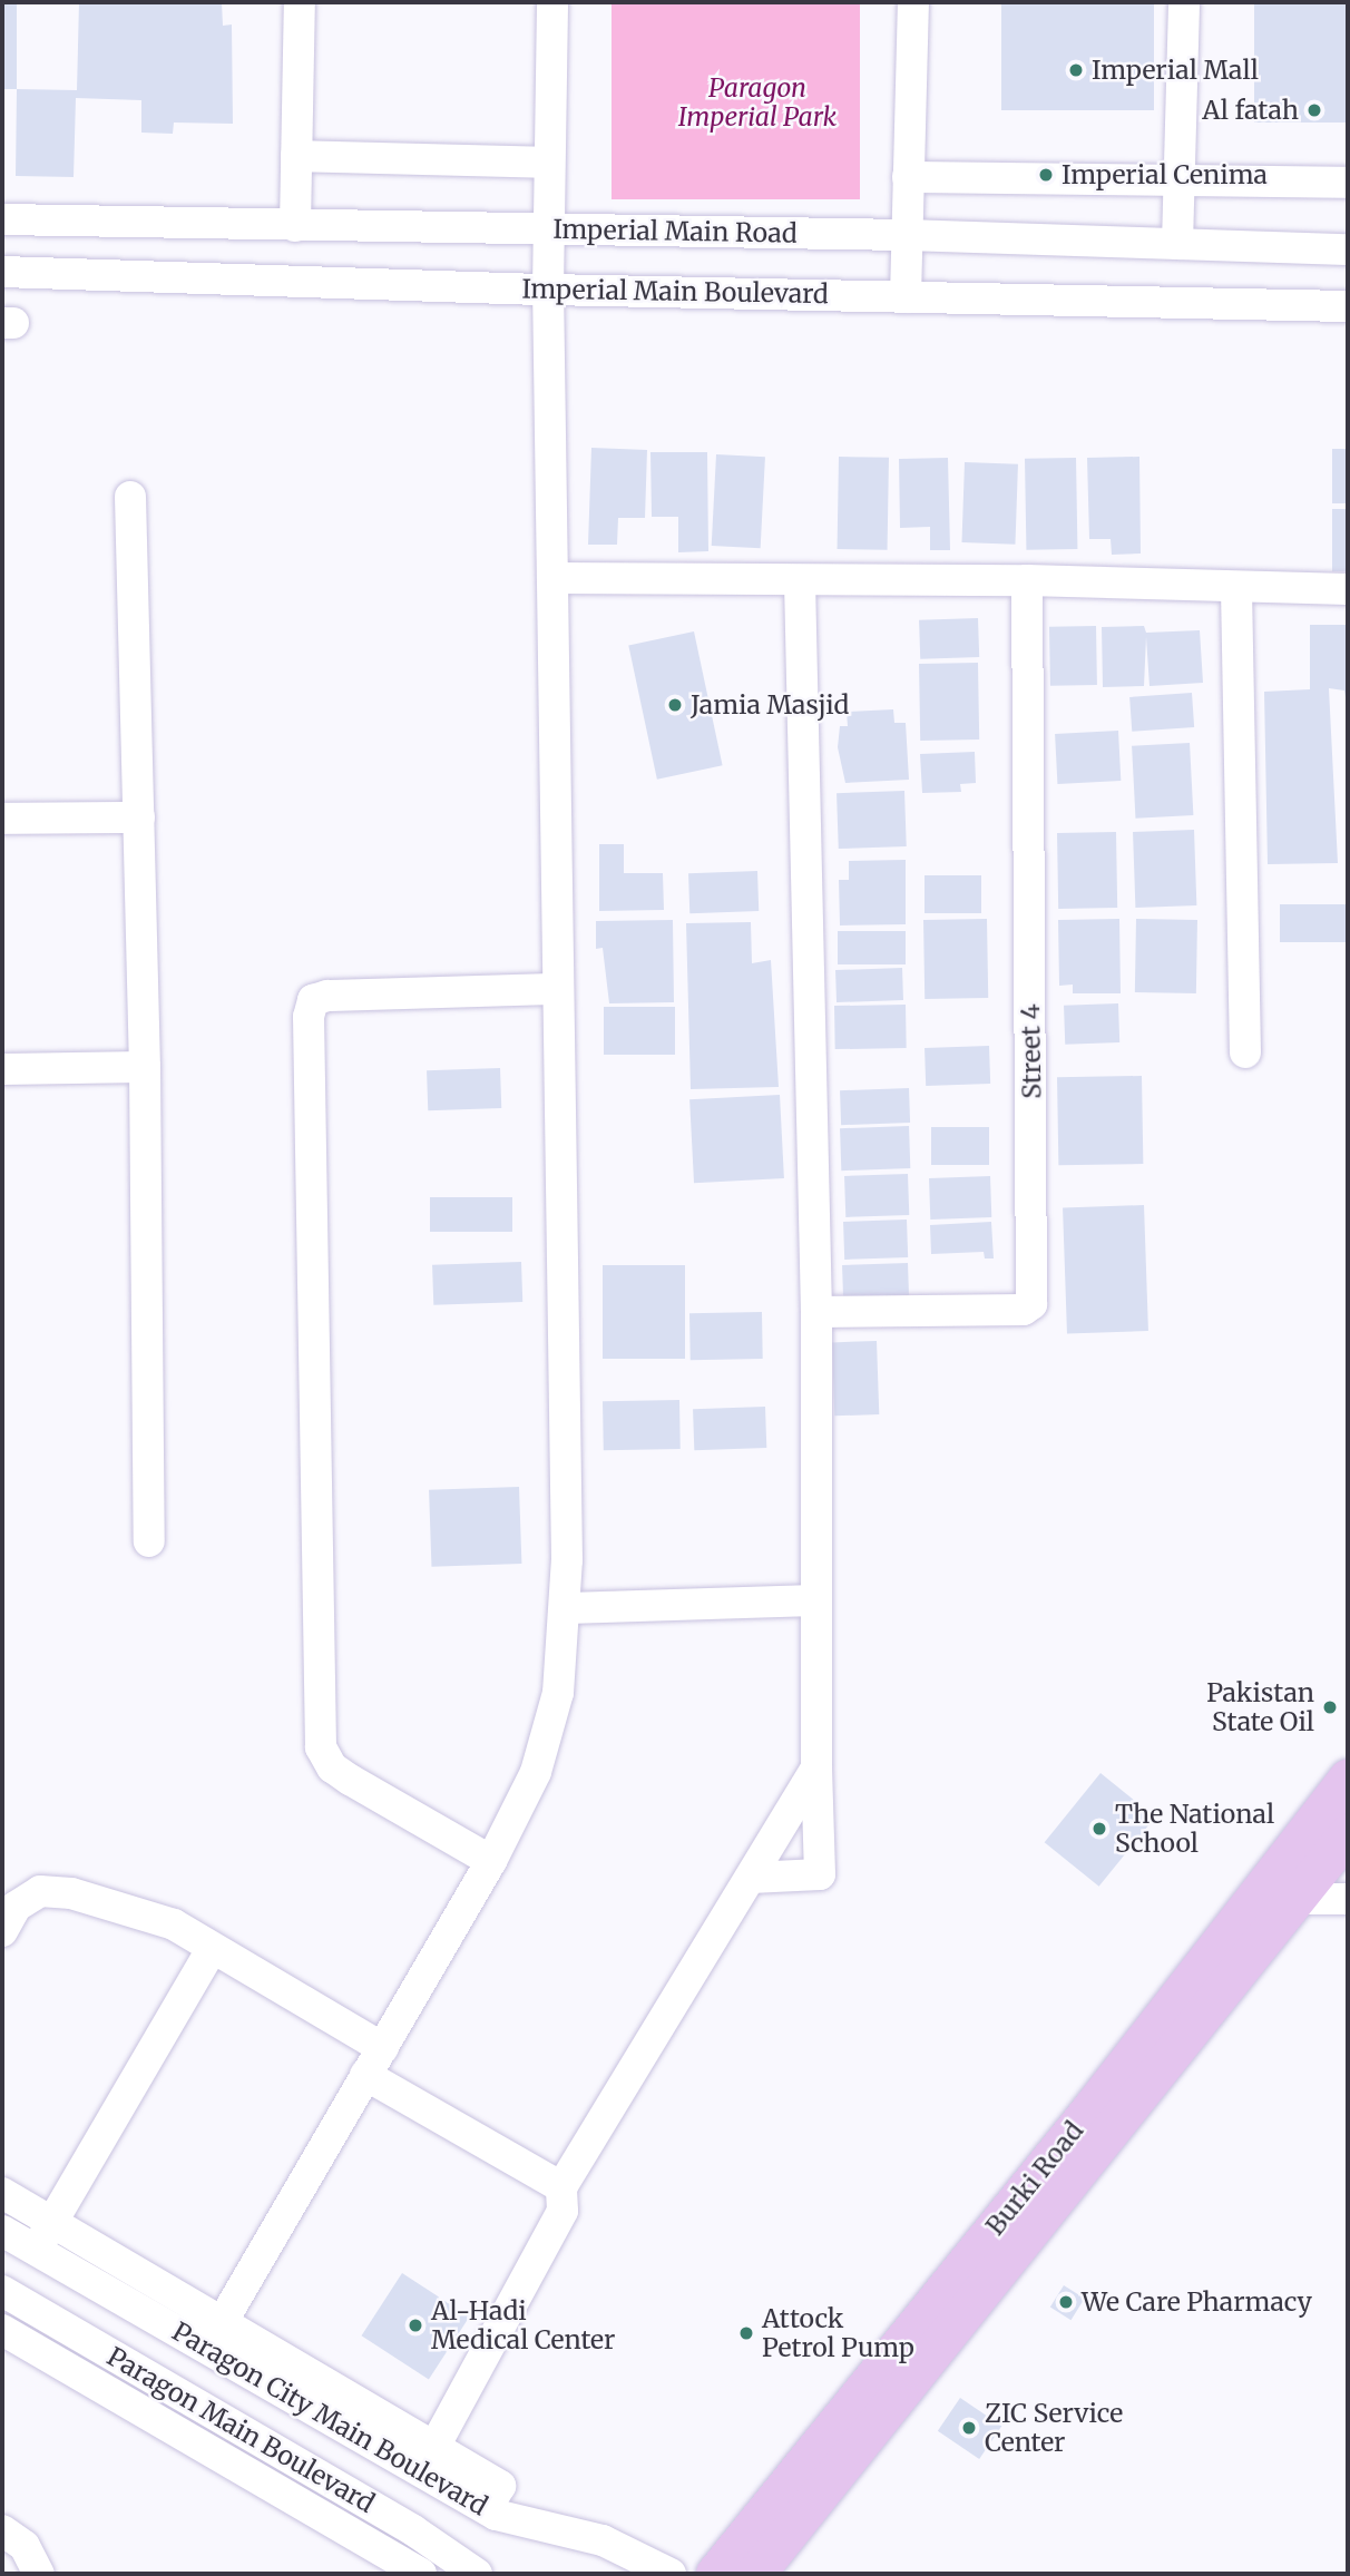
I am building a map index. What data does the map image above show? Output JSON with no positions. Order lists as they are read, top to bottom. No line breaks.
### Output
{"streets":{"main road":["Burki Road"],"street":["Imperial Main Road","Imperial Main Boulevard","Street 4","Paragon City Main Boulevard","Paragon Main Boulevard"]},"parks":["Paragon Imperial Park"],"places":["Imperial Mall","Al fatah","Imperial Cenima","Jamia Masjid","Pakistan State Oil","The National School","We Care Pharmacy","Al-Hadi Medical Center","Attock Petrol Pump","ZIC Service Center"]}
